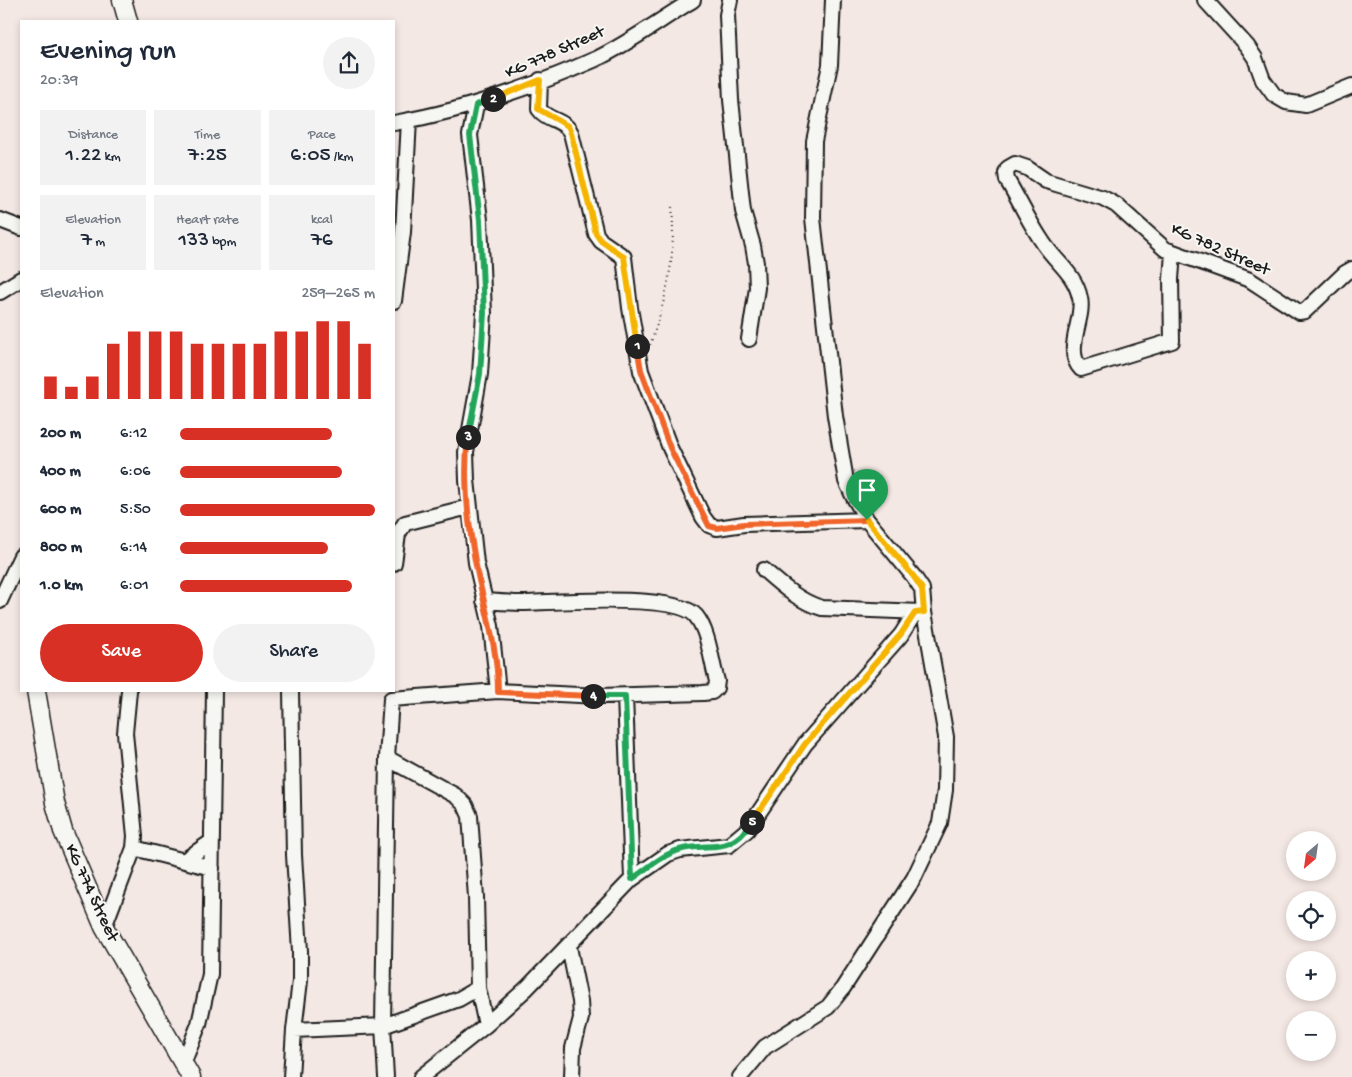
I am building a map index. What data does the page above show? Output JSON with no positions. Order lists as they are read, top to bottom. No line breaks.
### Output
{"streets":{"street":["KG 778 Street","KG 782 Street","KG 774 Street"]},"north":"bottom left","page":{"heading":["Evening run","20:39"],"pins":["2","1","3","4","5"],"stats":[["Distance","1.22 km"],["Time","7:25"],["Pace","6:05 /km"],["Elevation","7 m"],["Heart rate","133 bpm"],["kcal","76"]],"chart":["Elevation","259–265 m"],"list":[{"name":"200 m","note":"6:12"},{"name":"400 m","note":"6:06"},{"name":"600 m","note":"5:50"},{"name":"800 m","note":"6:14"},{"name":"1.0 km","note":"6:01"}],"buttons":["Save","Share"],"map_buttons":["+","−"]}}
